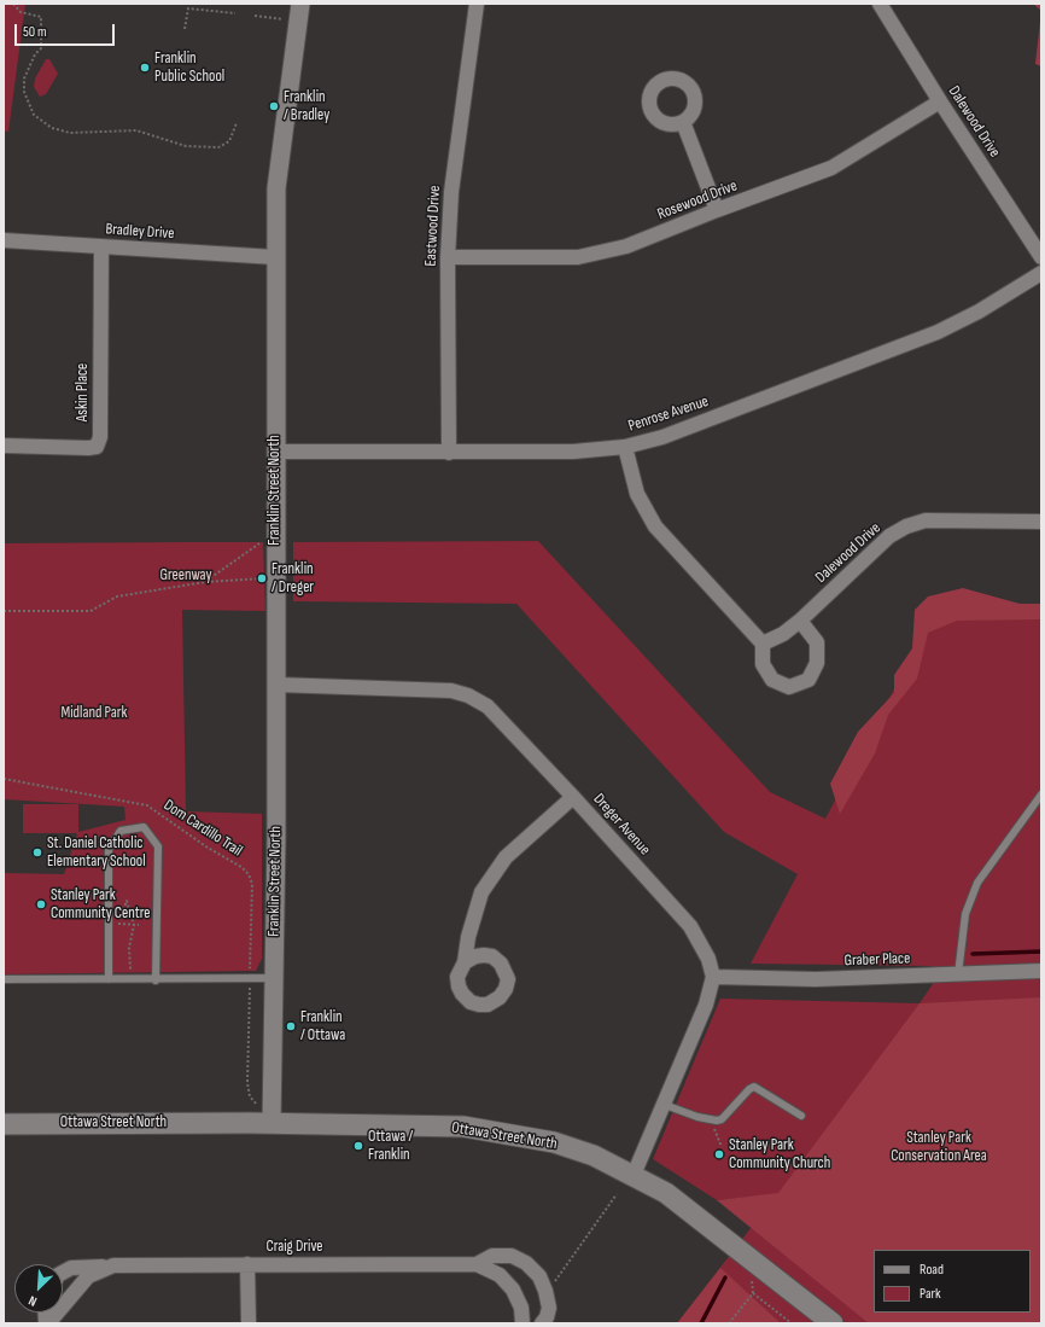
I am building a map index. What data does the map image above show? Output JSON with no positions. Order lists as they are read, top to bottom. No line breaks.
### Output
{"streets":{"main road":["Ottawa Street North"],"street":["Dalewood Drive","Rosewood Drive","Eastwood Drive","Bradley Drive","Askin Place","Penrose Avenue","Franklin Street North","Dreger Avenue","Graber Place","Craig Drive"],"path":["Dom Cardillo Trail"]},"crossings":[["Dalewood Drive","Rosewood Drive"],["Rosewood Drive","Eastwood Drive"],["Eastwood Drive","Penrose Avenue"],["Bradley Drive","Askin Place"],["Bradley Drive","Franklin Street North"],["Penrose Avenue","Franklin Street North"],["Franklin Street North","Dreger Avenue"],["Franklin Street North","Dom Cardillo Trail"],["Franklin Street North","Ottawa Street North"],["Dreger Avenue","Graber Place"],["Dom Cardillo Trail","Ottawa Street North"]],"parks":["Greenway","Midland Park","Stanley Park Conservation Area"],"places":["Franklin Public School","Franklin / Bradley","Franklin / Dreger","St. Daniel Catholic Elementary School","Stanley Park Community Centre","Franklin / Ottawa","Ottawa / Franklin","Stanley Park Community Church"],"legend":["Road","Park"],"scale_bar":"50 m","north":"bottom left"}
